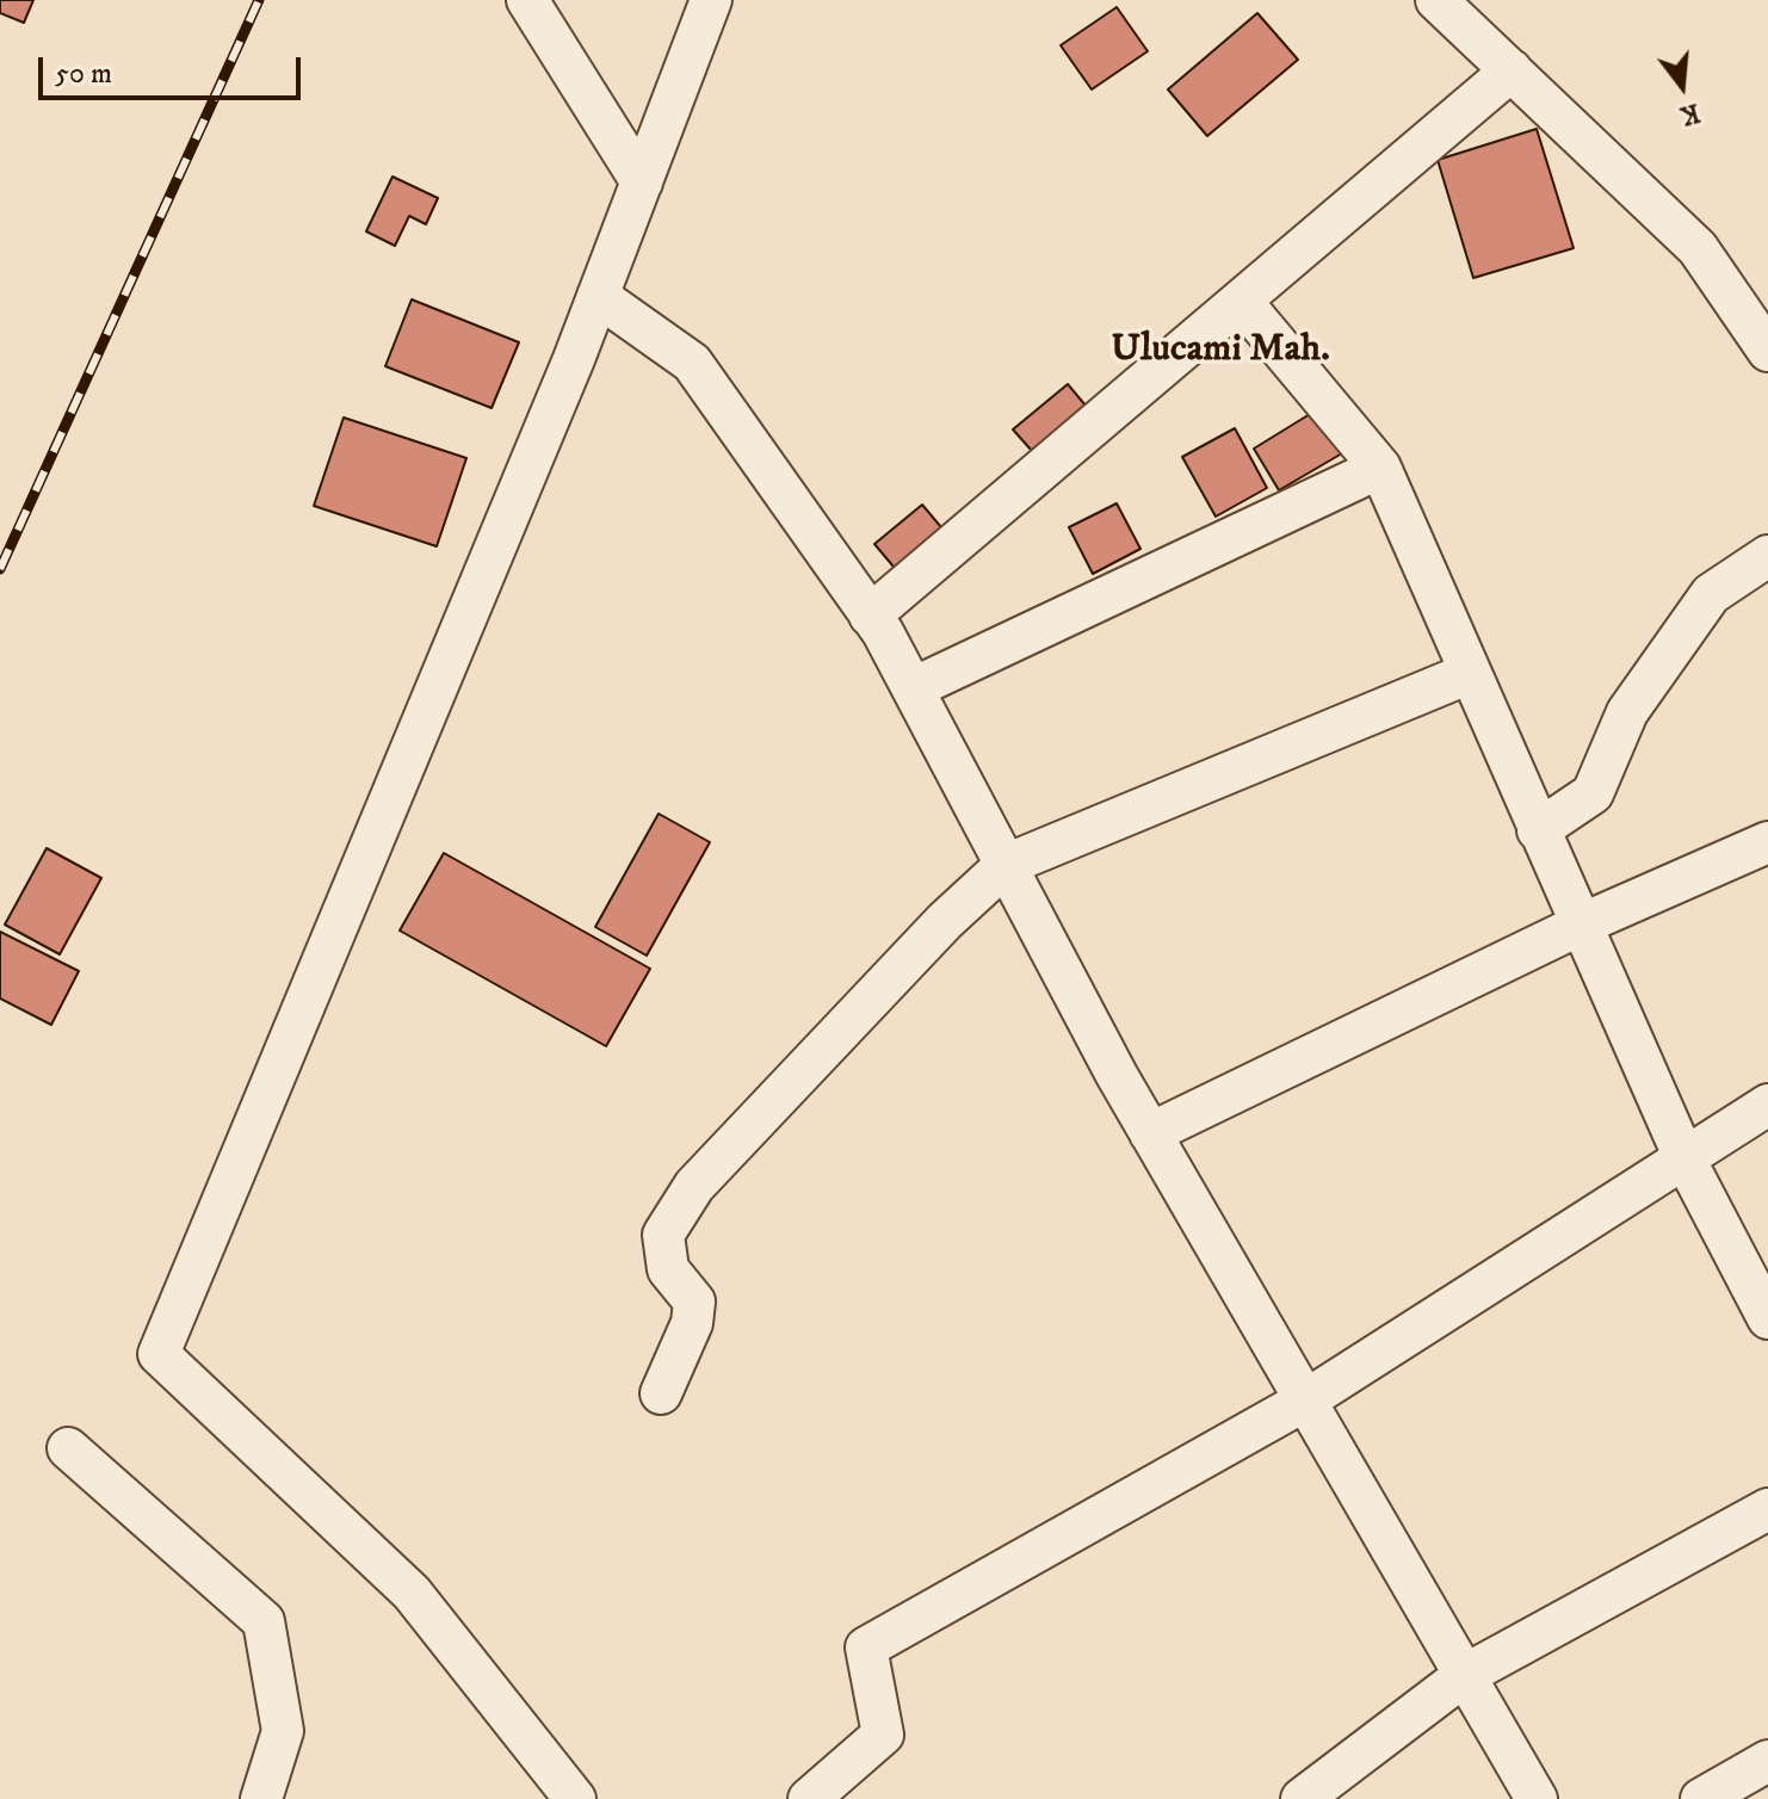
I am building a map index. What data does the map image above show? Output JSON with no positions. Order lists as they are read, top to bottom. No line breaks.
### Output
{"districts":["Ulucami Mah."],"scale_bar":"50 m","north":"bottom"}
